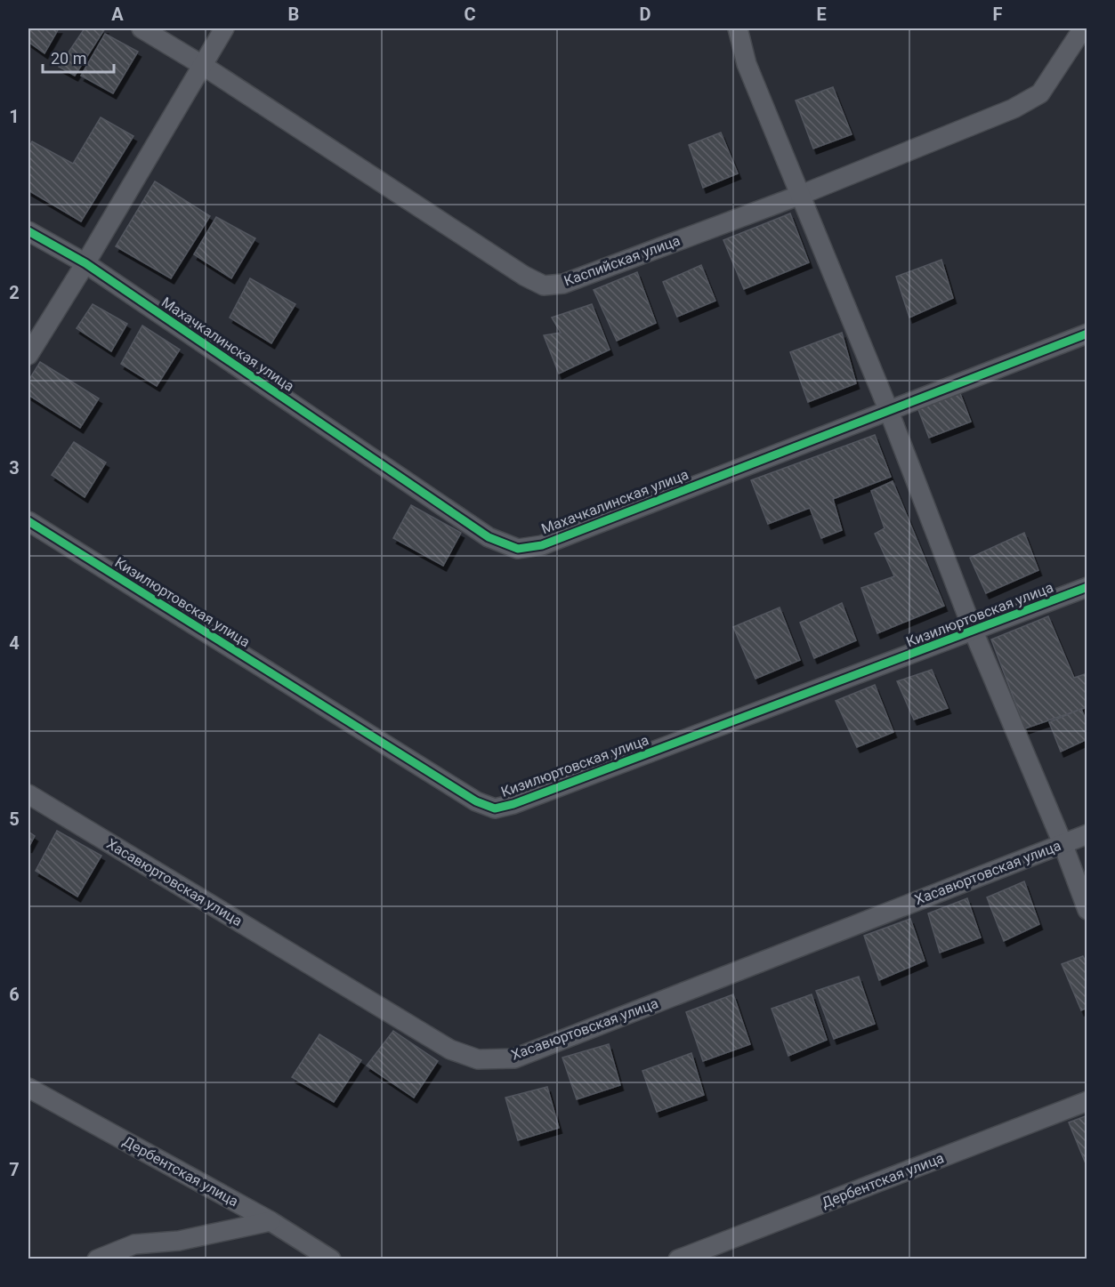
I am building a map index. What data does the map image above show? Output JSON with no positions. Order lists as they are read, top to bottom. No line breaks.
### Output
{"streets":{"street":["Каспийская улица","Махачкалинская улица","Кизилюртовская улица","Хасавюртовская улица","Дербентская улица"]},"scale_bar":"20 m","grid":{"columns":["A","B","C","D","E","F"],"rows":["1","2","3","4","5","6","7"]}}
